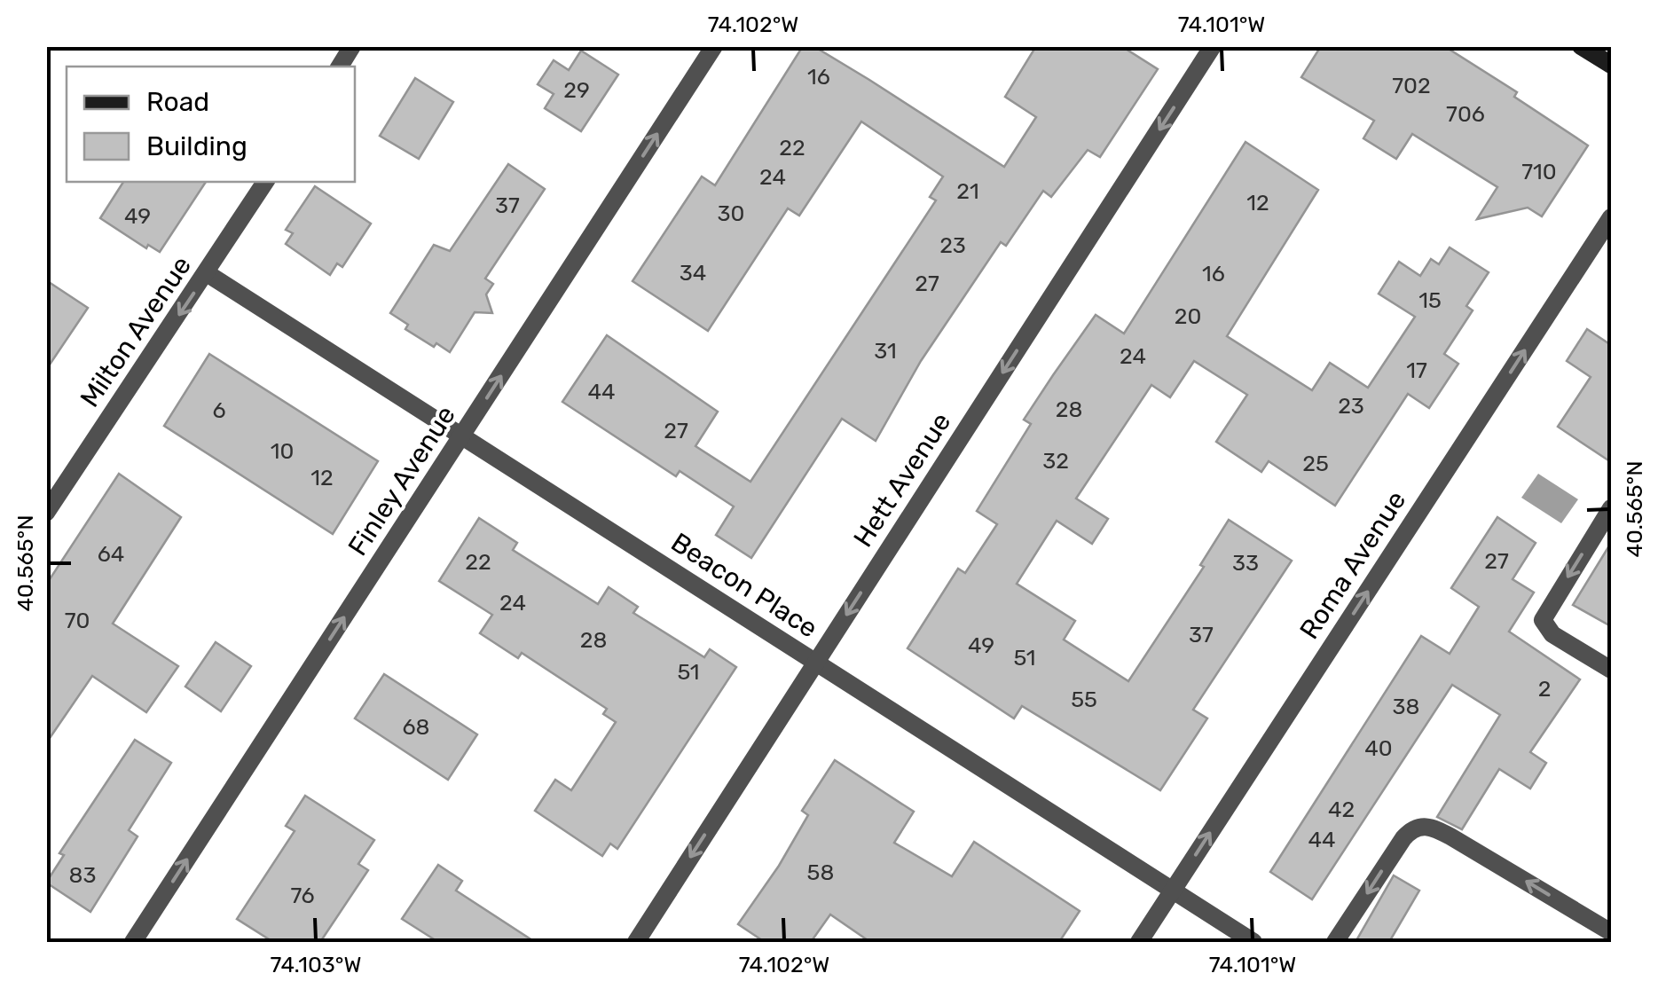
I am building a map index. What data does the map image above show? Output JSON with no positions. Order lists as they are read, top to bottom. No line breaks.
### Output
{"streets":{"street":["Milton Avenue","Hett Avenue","Finley Avenue","Roma Avenue","Beacon Place"]},"crossings":[["Milton Avenue","Beacon Place"],["Hett Avenue","Beacon Place"],["Finley Avenue","Beacon Place"],["Roma Avenue","Beacon Place"]],"one_way":["Milton Avenue","Hett Avenue","Finley Avenue","Roma Avenue"],"house_numbers":["16","702","29","706","22","710","24","21","12","37","30","49","23","34","16","27","15","20","31","24","17","44","23","28","6","27","10","32","25","12","64","27","22","33","24","70","37","28","49","51","51","2","55","38","68","40","42","44","58","83","76"],"legend":["Road","Building"],"coordinates":["74.102°W","74.101°W","40.565°N","74.103°W"]}
